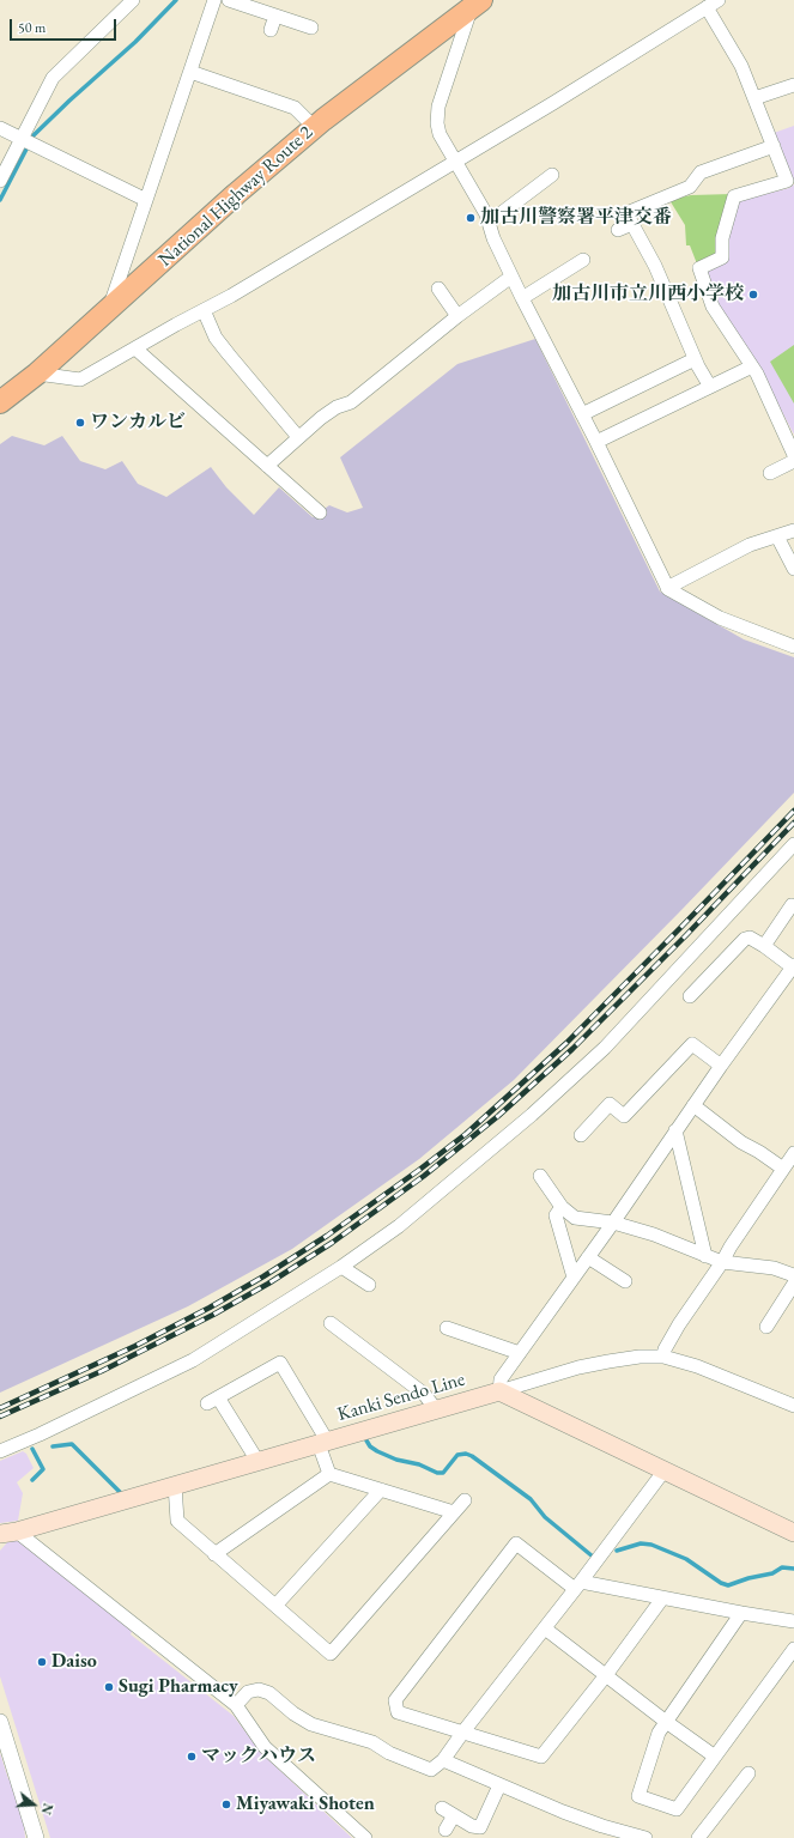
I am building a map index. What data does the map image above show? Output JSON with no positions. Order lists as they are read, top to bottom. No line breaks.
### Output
{"streets":{"highway":["National Highway Route 2"],"main road":["Kanki Sendo Line"]},"places":["加古川警察署平津交番","加古川市立川西小学校","ワンカルビ","Daiso","Sugi Pharmacy","マックハウス","Miyawaki Shoten"],"scale_bar":"50 m","north":"right"}
